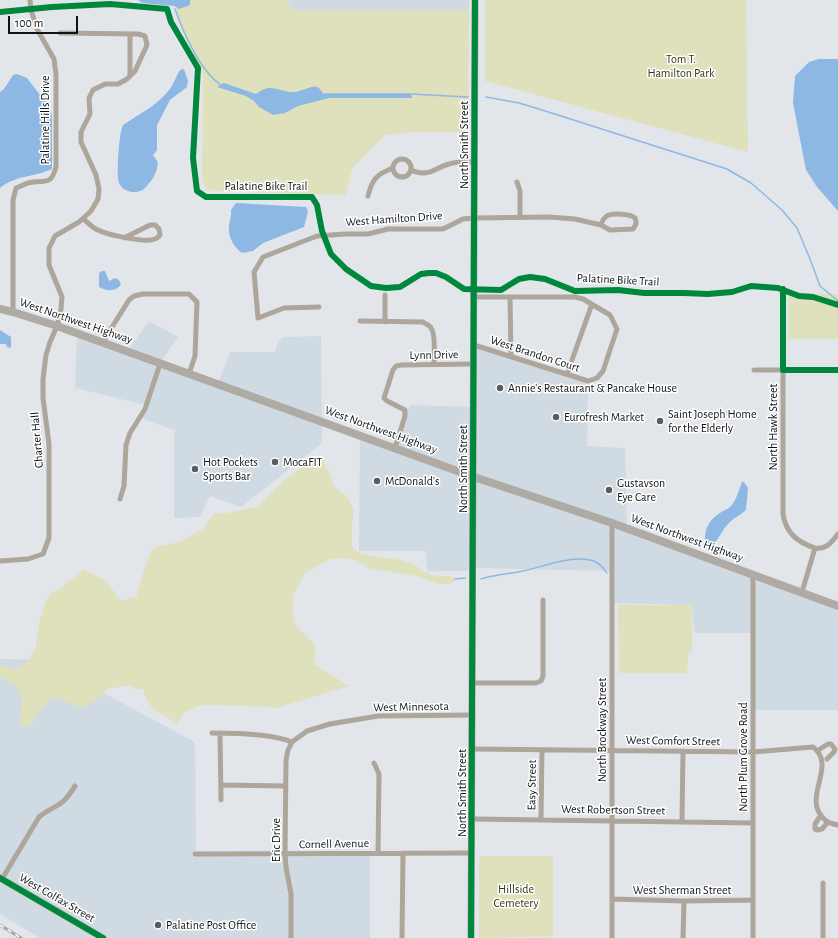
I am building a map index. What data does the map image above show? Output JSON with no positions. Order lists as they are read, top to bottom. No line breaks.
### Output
{"streets":{"main road":["West Northwest Highway"],"street":["Palatine Hills Drive","North Smith Street","West Hamilton Drive","West Brandon Court","Lynn Drive","North Hawk Street","Charter Hall","West Minnesota","North Brockway Street","West Comfort Street","North Plum Grove Road","Easy Street","West Robertson Street","Eric Drive","Cornell Avenue","West Sherman Street","West Colfax Street"],"cycle path":["Palatine Bike Trail"]},"crossings":[["Palatine Hills Drive","West Northwest Highway"],["North Smith Street","West Hamilton Drive"],["North Smith Street","West Northwest Highway"],["North Smith Street","West Brandon Court"],["North Smith Street","Lynn Drive"],["North Smith Street","West Minnesota"],["North Smith Street","West Comfort Street"],["North Smith Street","West Robertson Street"],["North Smith Street","Cornell Avenue"],["West Northwest Highway","Lynn Drive"],["West Northwest Highway","Charter Hall"],["West Northwest Highway","North Brockway Street"],["West Northwest Highway","North Plum Grove Road"],["West Minnesota","Eric Drive"],["North Brockway Street","West Comfort Street"],["North Brockway Street","West Robertson Street"],["North Brockway Street","West Sherman Street"],["West Comfort Street","North Plum Grove Road"],["West Comfort Street","Easy Street"],["North Plum Grove Road","West Robertson Street"],["North Plum Grove Road","West Sherman Street"],["Easy Street","West Robertson Street"],["Eric Drive","Cornell Avenue"]],"parks":["Tom T. Hamilton Park","Hillside Cemetery"],"places":["Annie's Restaurant & Pancake House","Eurofresh Market","Saint Joseph Home for the Elderly","MocaFIT","Hot Pockets Sports Bar","McDonald's","Gustavson Eye Care","Palatine Post Office"],"scale_bar":"100 m"}
